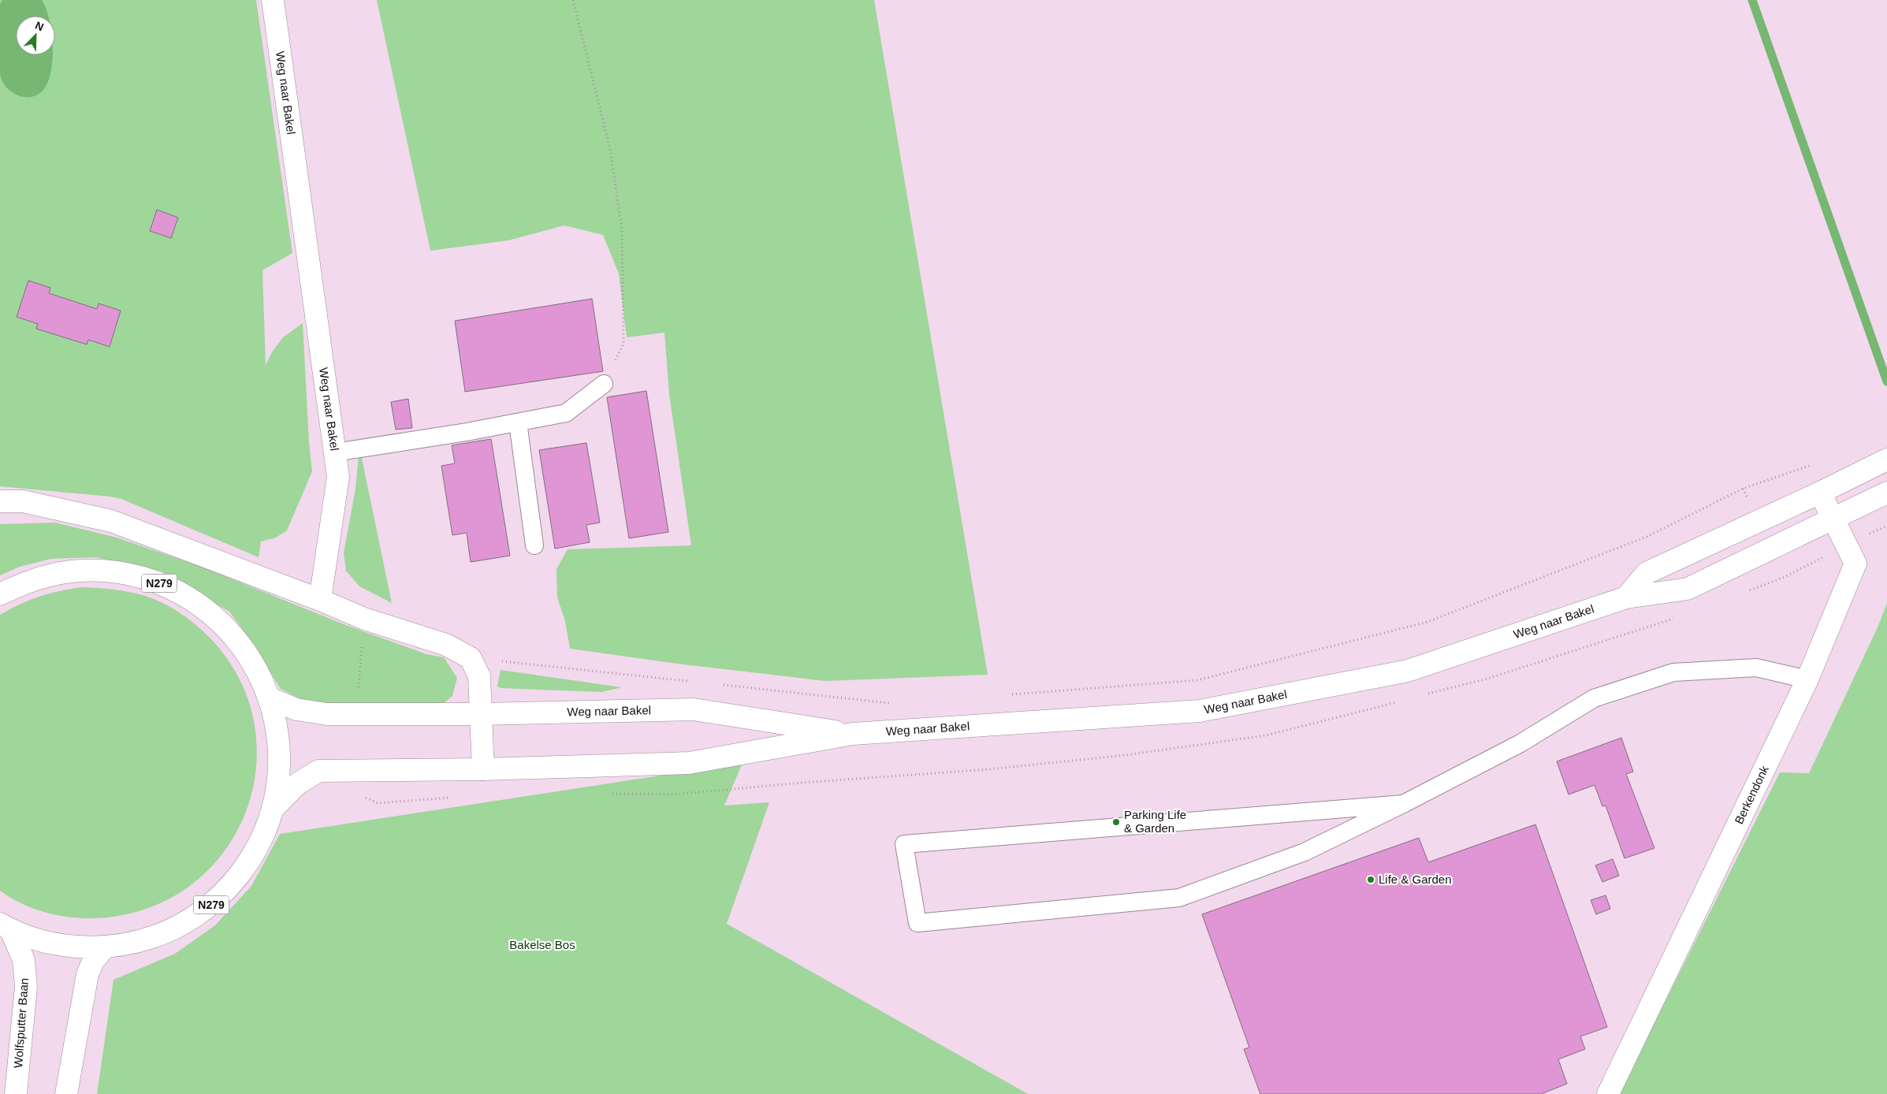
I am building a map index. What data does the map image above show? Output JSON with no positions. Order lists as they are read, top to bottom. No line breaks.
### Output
{"streets":{"main road":["Weg naar Bakel","N279","Berkendonk","Wolfsputter Baan"]},"crossings":[["Weg naar Bakel","N279"],["Weg naar Bakel","Berkendonk"],["N279","Wolfsputter Baan"]],"parks":["Bakelse Bos"],"places":["Parking Life & Garden","Life & Garden"],"north":"top right"}
